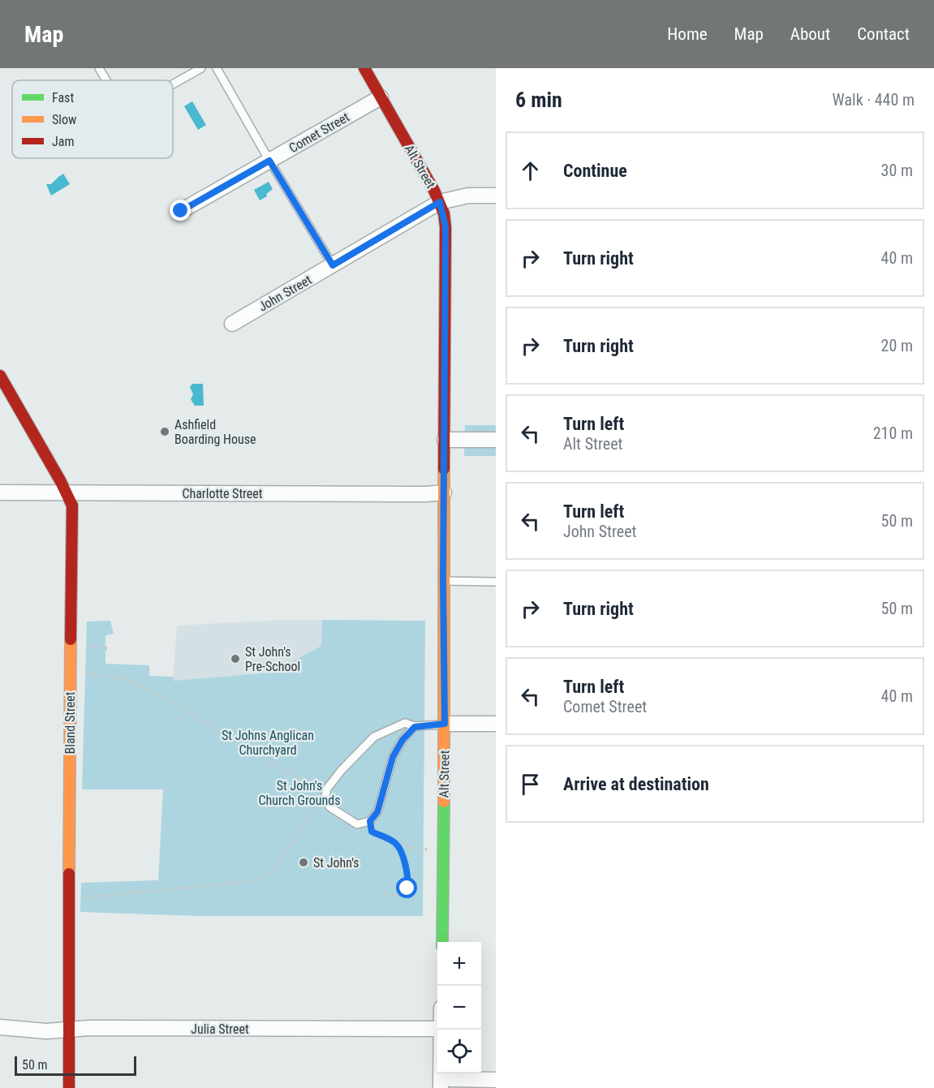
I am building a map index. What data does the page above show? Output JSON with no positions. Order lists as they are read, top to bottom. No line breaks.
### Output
{"streets":{"street":["Comet Street","Alt Street","John Street","Charlotte Street","Bland Street","Julia Street"]},"crossings":[["Comet Street","Alt Street"],["Alt Street","John Street"],["Alt Street","Charlotte Street"],["Charlotte Street","Bland Street"],["Bland Street","Julia Street"]],"parks":["St Johns Anglican Churchyard","St John's Church Grounds"],"places":["Ashfield Boarding House","St John's Pre-School","St John's"],"legend":["Fast","Slow","Jam"],"scale_bar":"50 m","page":{"header":"Map","nav":["Home","Map","About","Contact"],"heading":["6 min","Walk · 440 m"],"list":[["Continue","30 m"],["Turn right","40 m"],["Turn right","20 m"],["Turn left","Alt Street","210 m"],["Turn left","John Street","50 m"],["Turn right","50 m"],["Turn left","Comet Street","40 m"],"Arrive at destination"],"map_buttons":["+","−"],"scale":"50 m"}}
